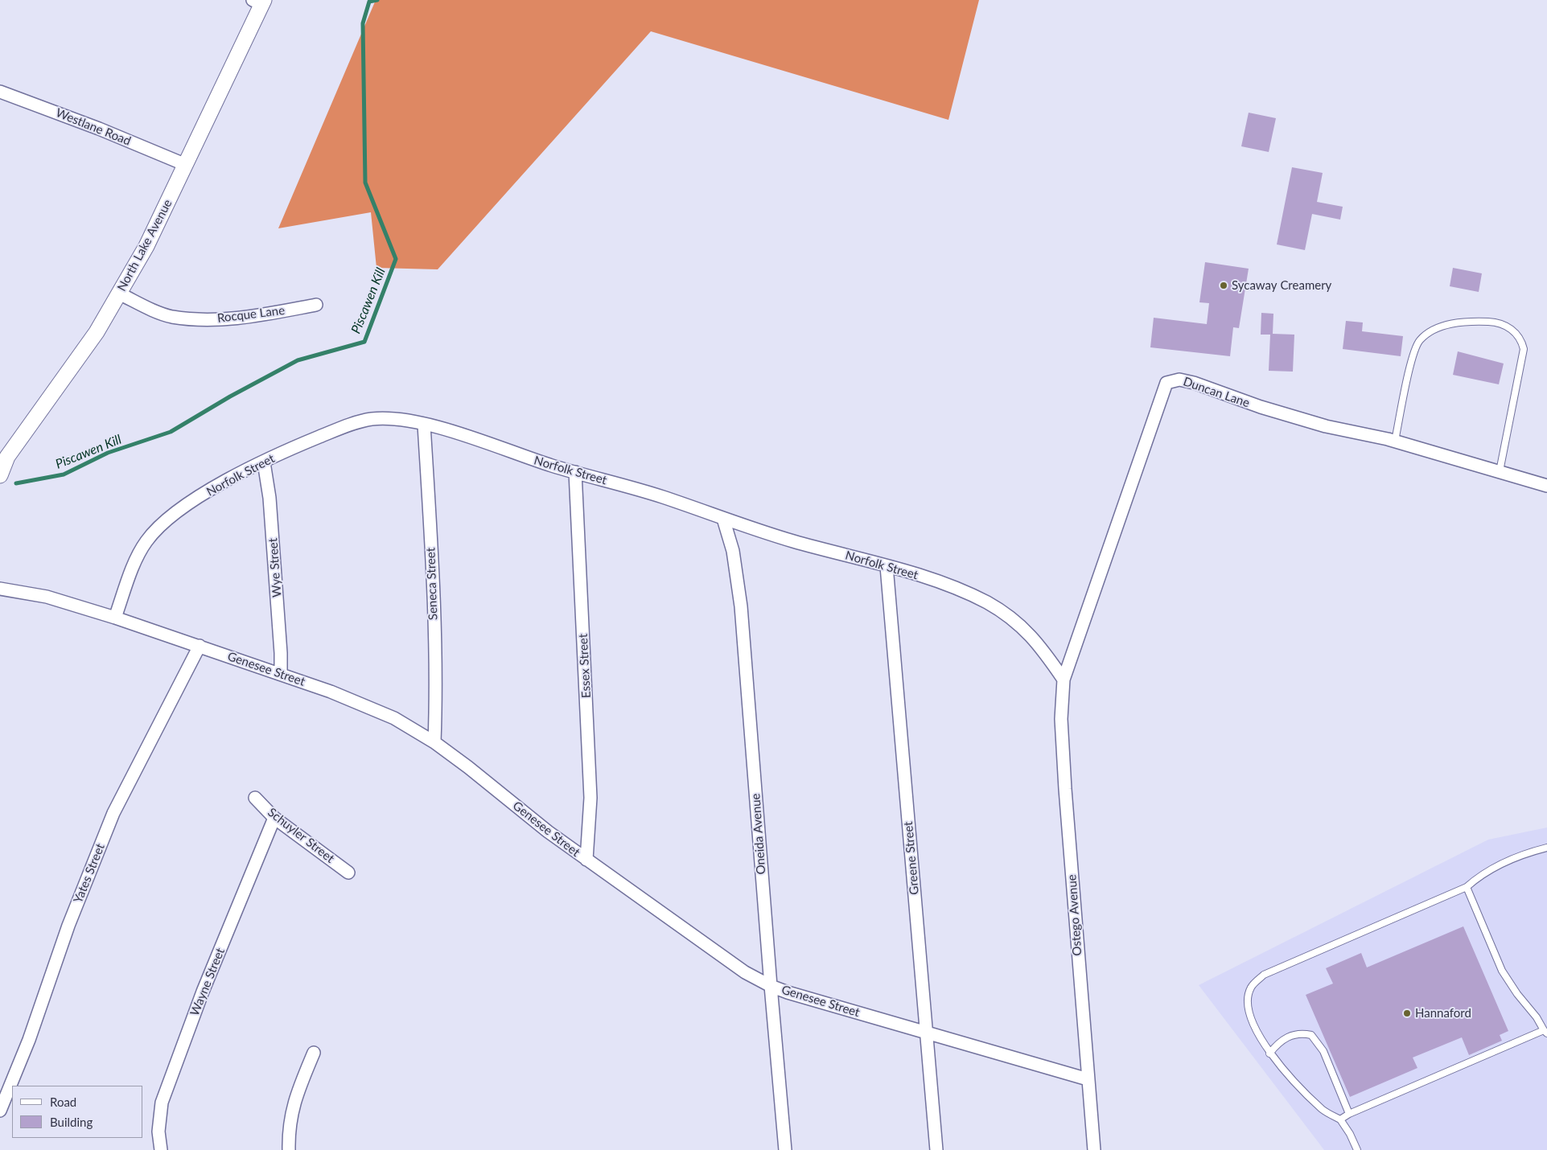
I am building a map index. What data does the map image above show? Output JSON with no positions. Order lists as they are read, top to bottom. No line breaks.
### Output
{"streets":{"street":["Westlane Road","North Lake Avenue","Rocque Lane","Duncan Lane","Norfolk Street","Wye Street","Seneca Street","Essex Street","Genesee Street","Oneida Avenue","Schuyler Street","Greene Street","Yates Street","Ostego Avenue","Wayne Street"]},"crossings":[["Westlane Road","North Lake Avenue"],["North Lake Avenue","Rocque Lane"],["Duncan Lane","Norfolk Street"],["Duncan Lane","Ostego Avenue"],["Norfolk Street","Wye Street"],["Norfolk Street","Seneca Street"],["Norfolk Street","Essex Street"],["Norfolk Street","Genesee Street"],["Norfolk Street","Oneida Avenue"],["Norfolk Street","Greene Street"],["Norfolk Street","Ostego Avenue"],["Wye Street","Genesee Street"],["Seneca Street","Genesee Street"],["Essex Street","Genesee Street"],["Genesee Street","Oneida Avenue"],["Genesee Street","Greene Street"],["Genesee Street","Yates Street"],["Genesee Street","Ostego Avenue"],["Schuyler Street","Wayne Street"]],"water":["Piscawen Kill"],"places":["Sycaway Creamery","Hannaford"],"legend":["Road","Building"]}
